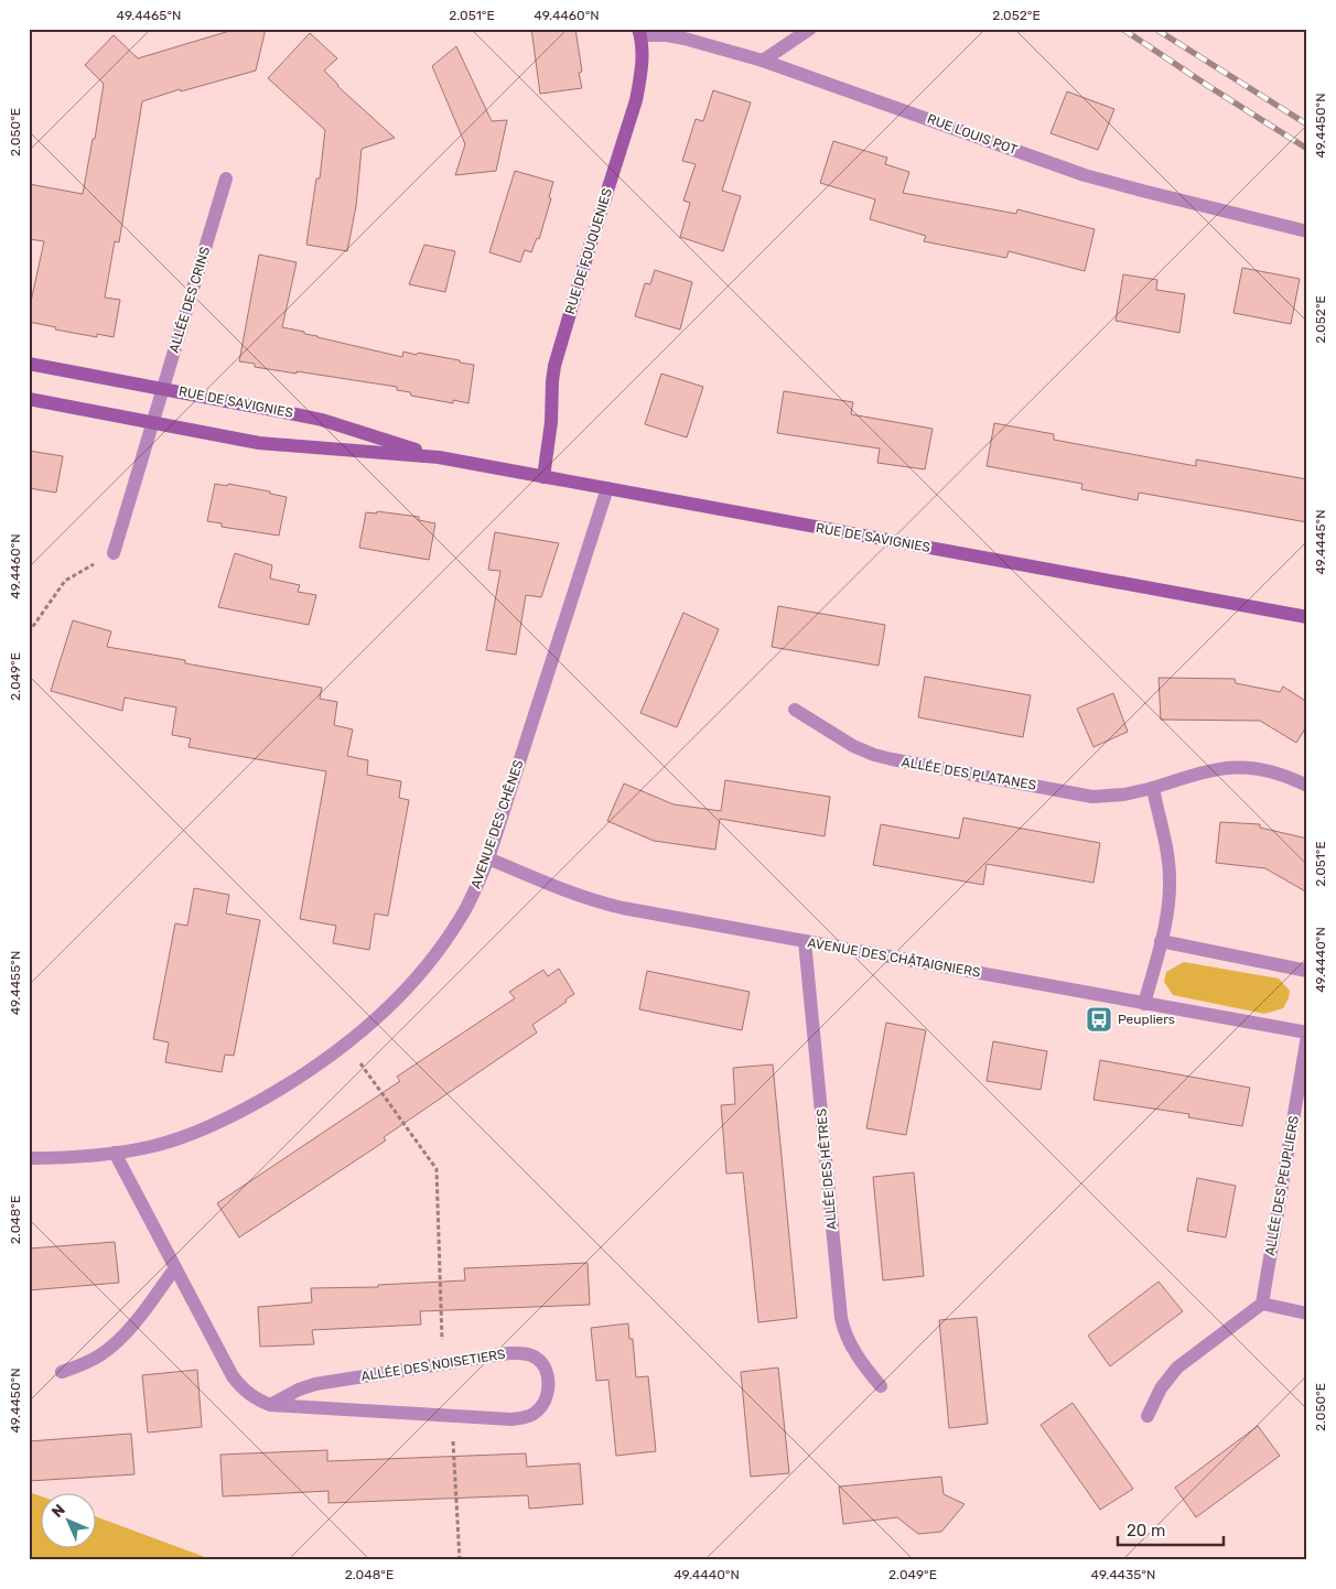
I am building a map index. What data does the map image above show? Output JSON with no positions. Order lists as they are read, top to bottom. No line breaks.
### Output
{"streets":{"street":["RUE LOUIS POT","RUE DE FOUQUENIES","ALLÉE DES CRINS","RUE DE SAVIGNIES","ALLÉE DES PLATANES","AVENUE DES CHÊNES","AVENUE DES CHÂTAIGNIERS","ALLÉE DES HÊTRES","ALLÉE DES PEUPLIERS","ALLÉE DES NOISETIERS"]},"crossings":[["RUE LOUIS POT","RUE DE FOUQUENIES"],["RUE DE FOUQUENIES","RUE DE SAVIGNIES"],["ALLÉE DES CRINS","RUE DE SAVIGNIES"],["RUE DE SAVIGNIES","AVENUE DES CHÊNES"],["AVENUE DES CHÊNES","AVENUE DES CHÂTAIGNIERS"],["AVENUE DES CHÊNES","ALLÉE DES NOISETIERS"],["AVENUE DES CHÂTAIGNIERS","ALLÉE DES HÊTRES"],["AVENUE DES CHÂTAIGNIERS","ALLÉE DES PEUPLIERS"]],"places":{"bus stop":["Peupliers"]},"scale_bar":"20 m","north":"top left","coordinates":["49.4465°N","2.051°E","49.4460°N","2.052°E","49.4450°N","2.050°E","49.4445°N","2.049°E","49.4440°N","49.4455°N","2.048°E","49.4435°N"]}
